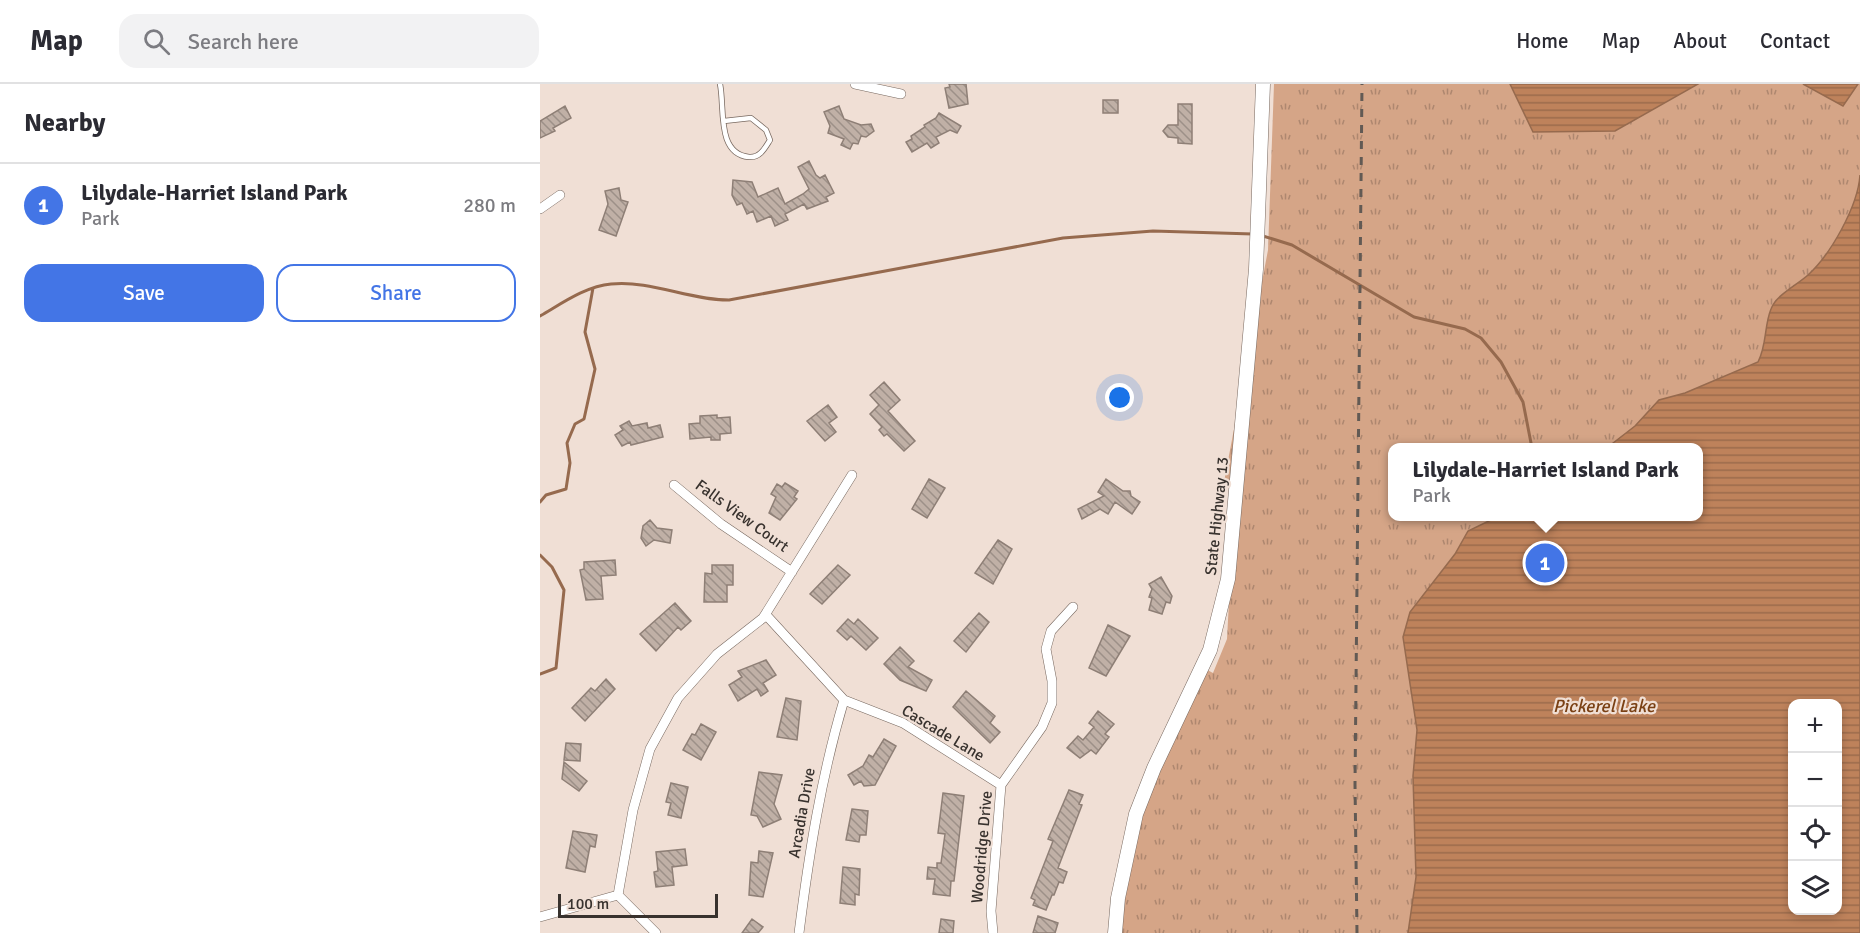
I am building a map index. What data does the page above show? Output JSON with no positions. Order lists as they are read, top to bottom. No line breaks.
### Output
{"streets":{"street":["Falls View Court","State Highway 13","Cascade Lane","Arcadia Drive","Woodridge Drive"]},"crossings":[["Cascade Lane","Arcadia Drive"],["Cascade Lane","Woodridge Drive"]],"water":["Pickerel Lake"],"scale_bar":"100 m","page":{"header":"Map","search":"Search here","nav":["Home","Map","About","Contact"],"heading":"Nearby","list":[{"mark":"1","name":"Lilydale-Harriet Island Park","note":"Park","value":"280 m"}],"buttons":["Save","Share"],"popup":["Lilydale-Harriet Island Park","Park"],"pins":"1","map_buttons":["+","−"],"scale":"100 m"}}
